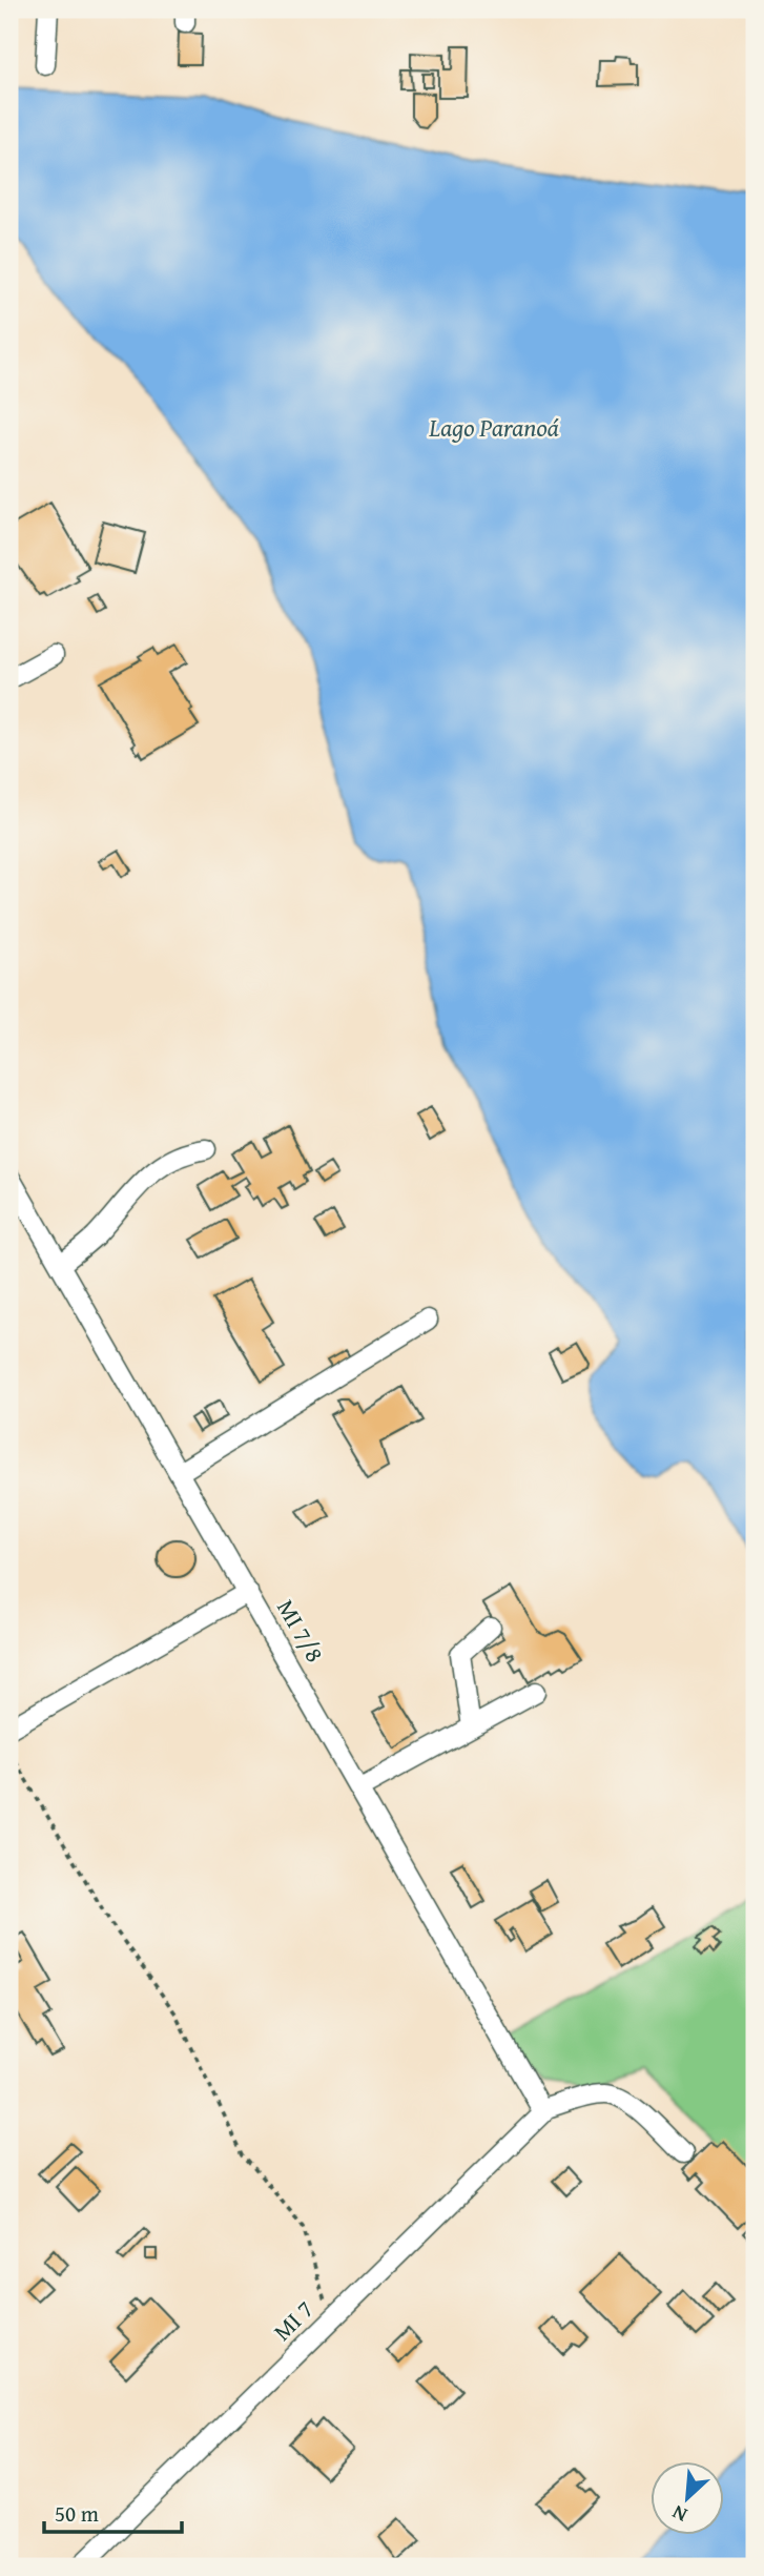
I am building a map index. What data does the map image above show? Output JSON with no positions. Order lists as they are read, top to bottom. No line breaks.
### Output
{"streets":{"street":["MI 7/8","MI 7"]},"crossings":[["MI 7/8","MI 7"]],"water":["Lago Paranoá"],"scale_bar":"50 m","north":"bottom left"}
